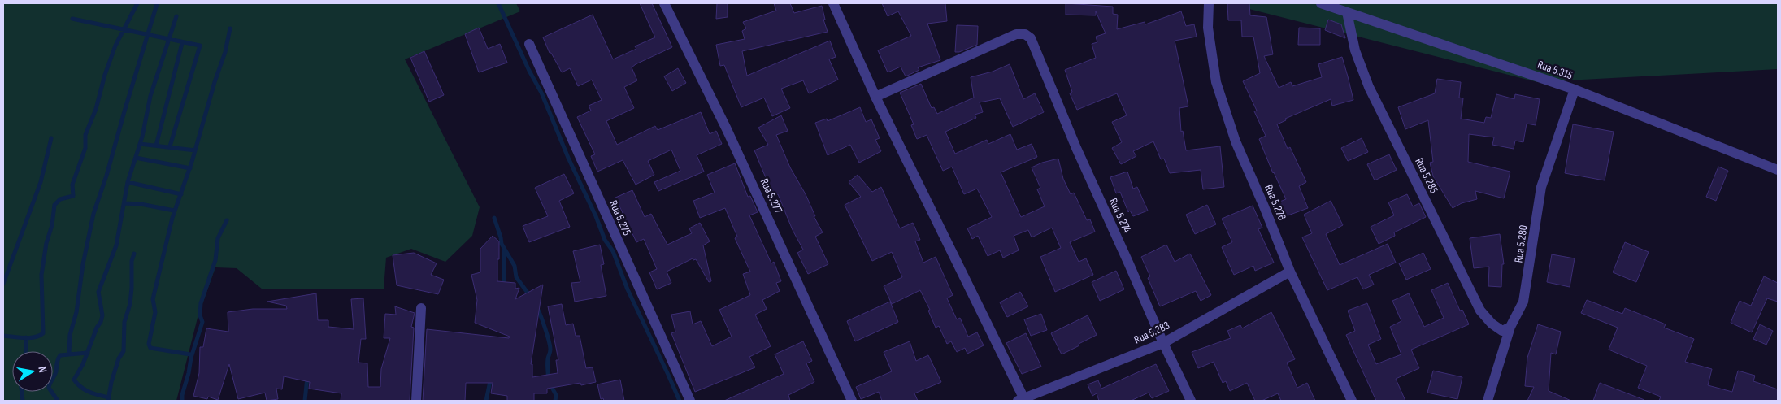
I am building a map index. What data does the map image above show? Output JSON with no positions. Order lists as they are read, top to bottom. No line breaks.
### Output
{"streets":{"street":["Rua 5.315","Rua 5.285","Rua 5.277","Rua 5.276","Rua 5.274","Rua 5.275","Rua 5.280","Rua 5.283"]},"crossings":[["Rua 5.315","Rua 5.285"],["Rua 5.315","Rua 5.280"],["Rua 5.285","Rua 5.280"],["Rua 5.276","Rua 5.283"],["Rua 5.274","Rua 5.283"]],"north":"right"}
